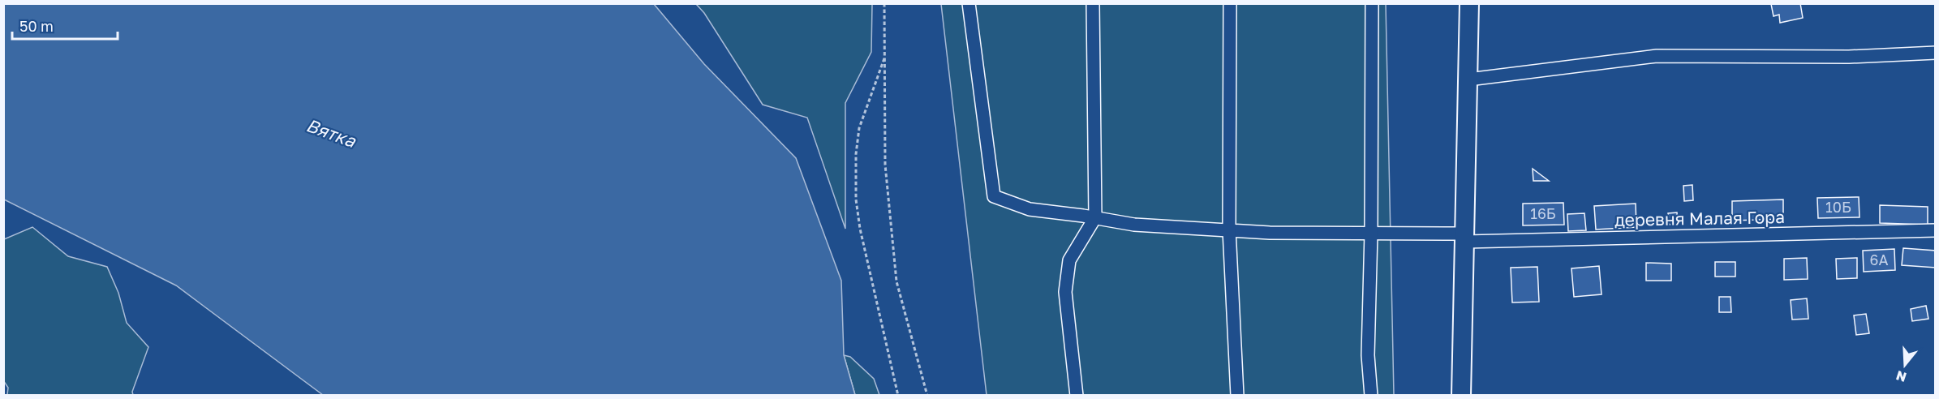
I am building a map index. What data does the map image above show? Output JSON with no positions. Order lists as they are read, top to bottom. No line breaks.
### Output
{"streets":{"street":["деревня Малая Гора"]},"water":["Вятка"],"house_numbers":["10Б","16Б","6А"],"scale_bar":"50 m","north":"bottom"}
